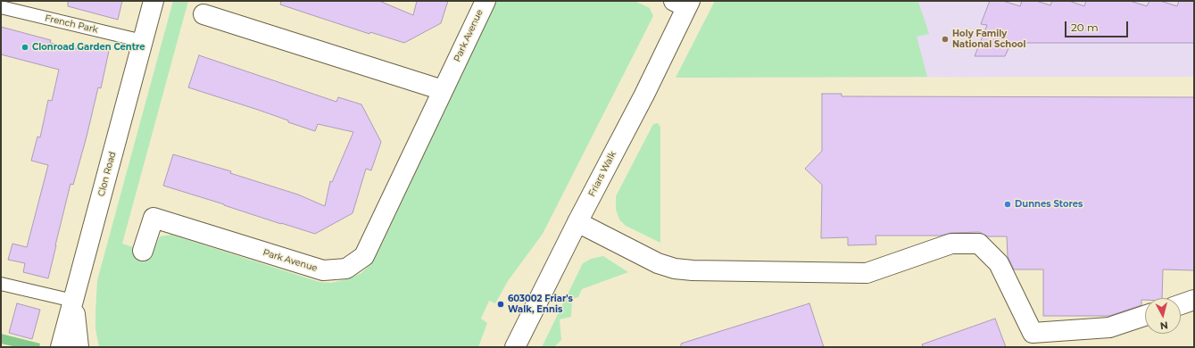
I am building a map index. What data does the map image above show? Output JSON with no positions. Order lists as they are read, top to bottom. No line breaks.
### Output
{"streets":{"street":["Park Avenue","Clon Road","Friars Walk"],"lane":["French Park"]},"crossings":[["French Park","Clon Road"]],"places":["Holy Family National School","Clonroad Garden Centre","Dunnes Stores","603002 Friar's Walk, Ennis"],"scale_bar":"20 m","north":"bottom"}
